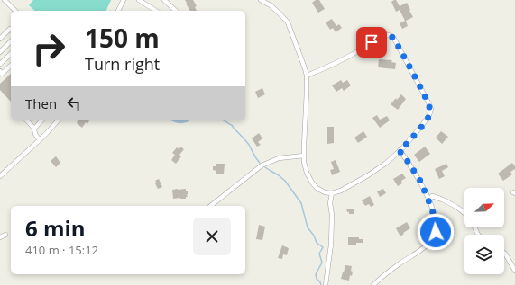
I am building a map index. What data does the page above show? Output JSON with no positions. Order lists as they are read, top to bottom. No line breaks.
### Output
{"north":"top right","page":{"turn":["150 m","Turn right"],"then":"Then","heading":["6 min","410 m · 15:12"]}}
